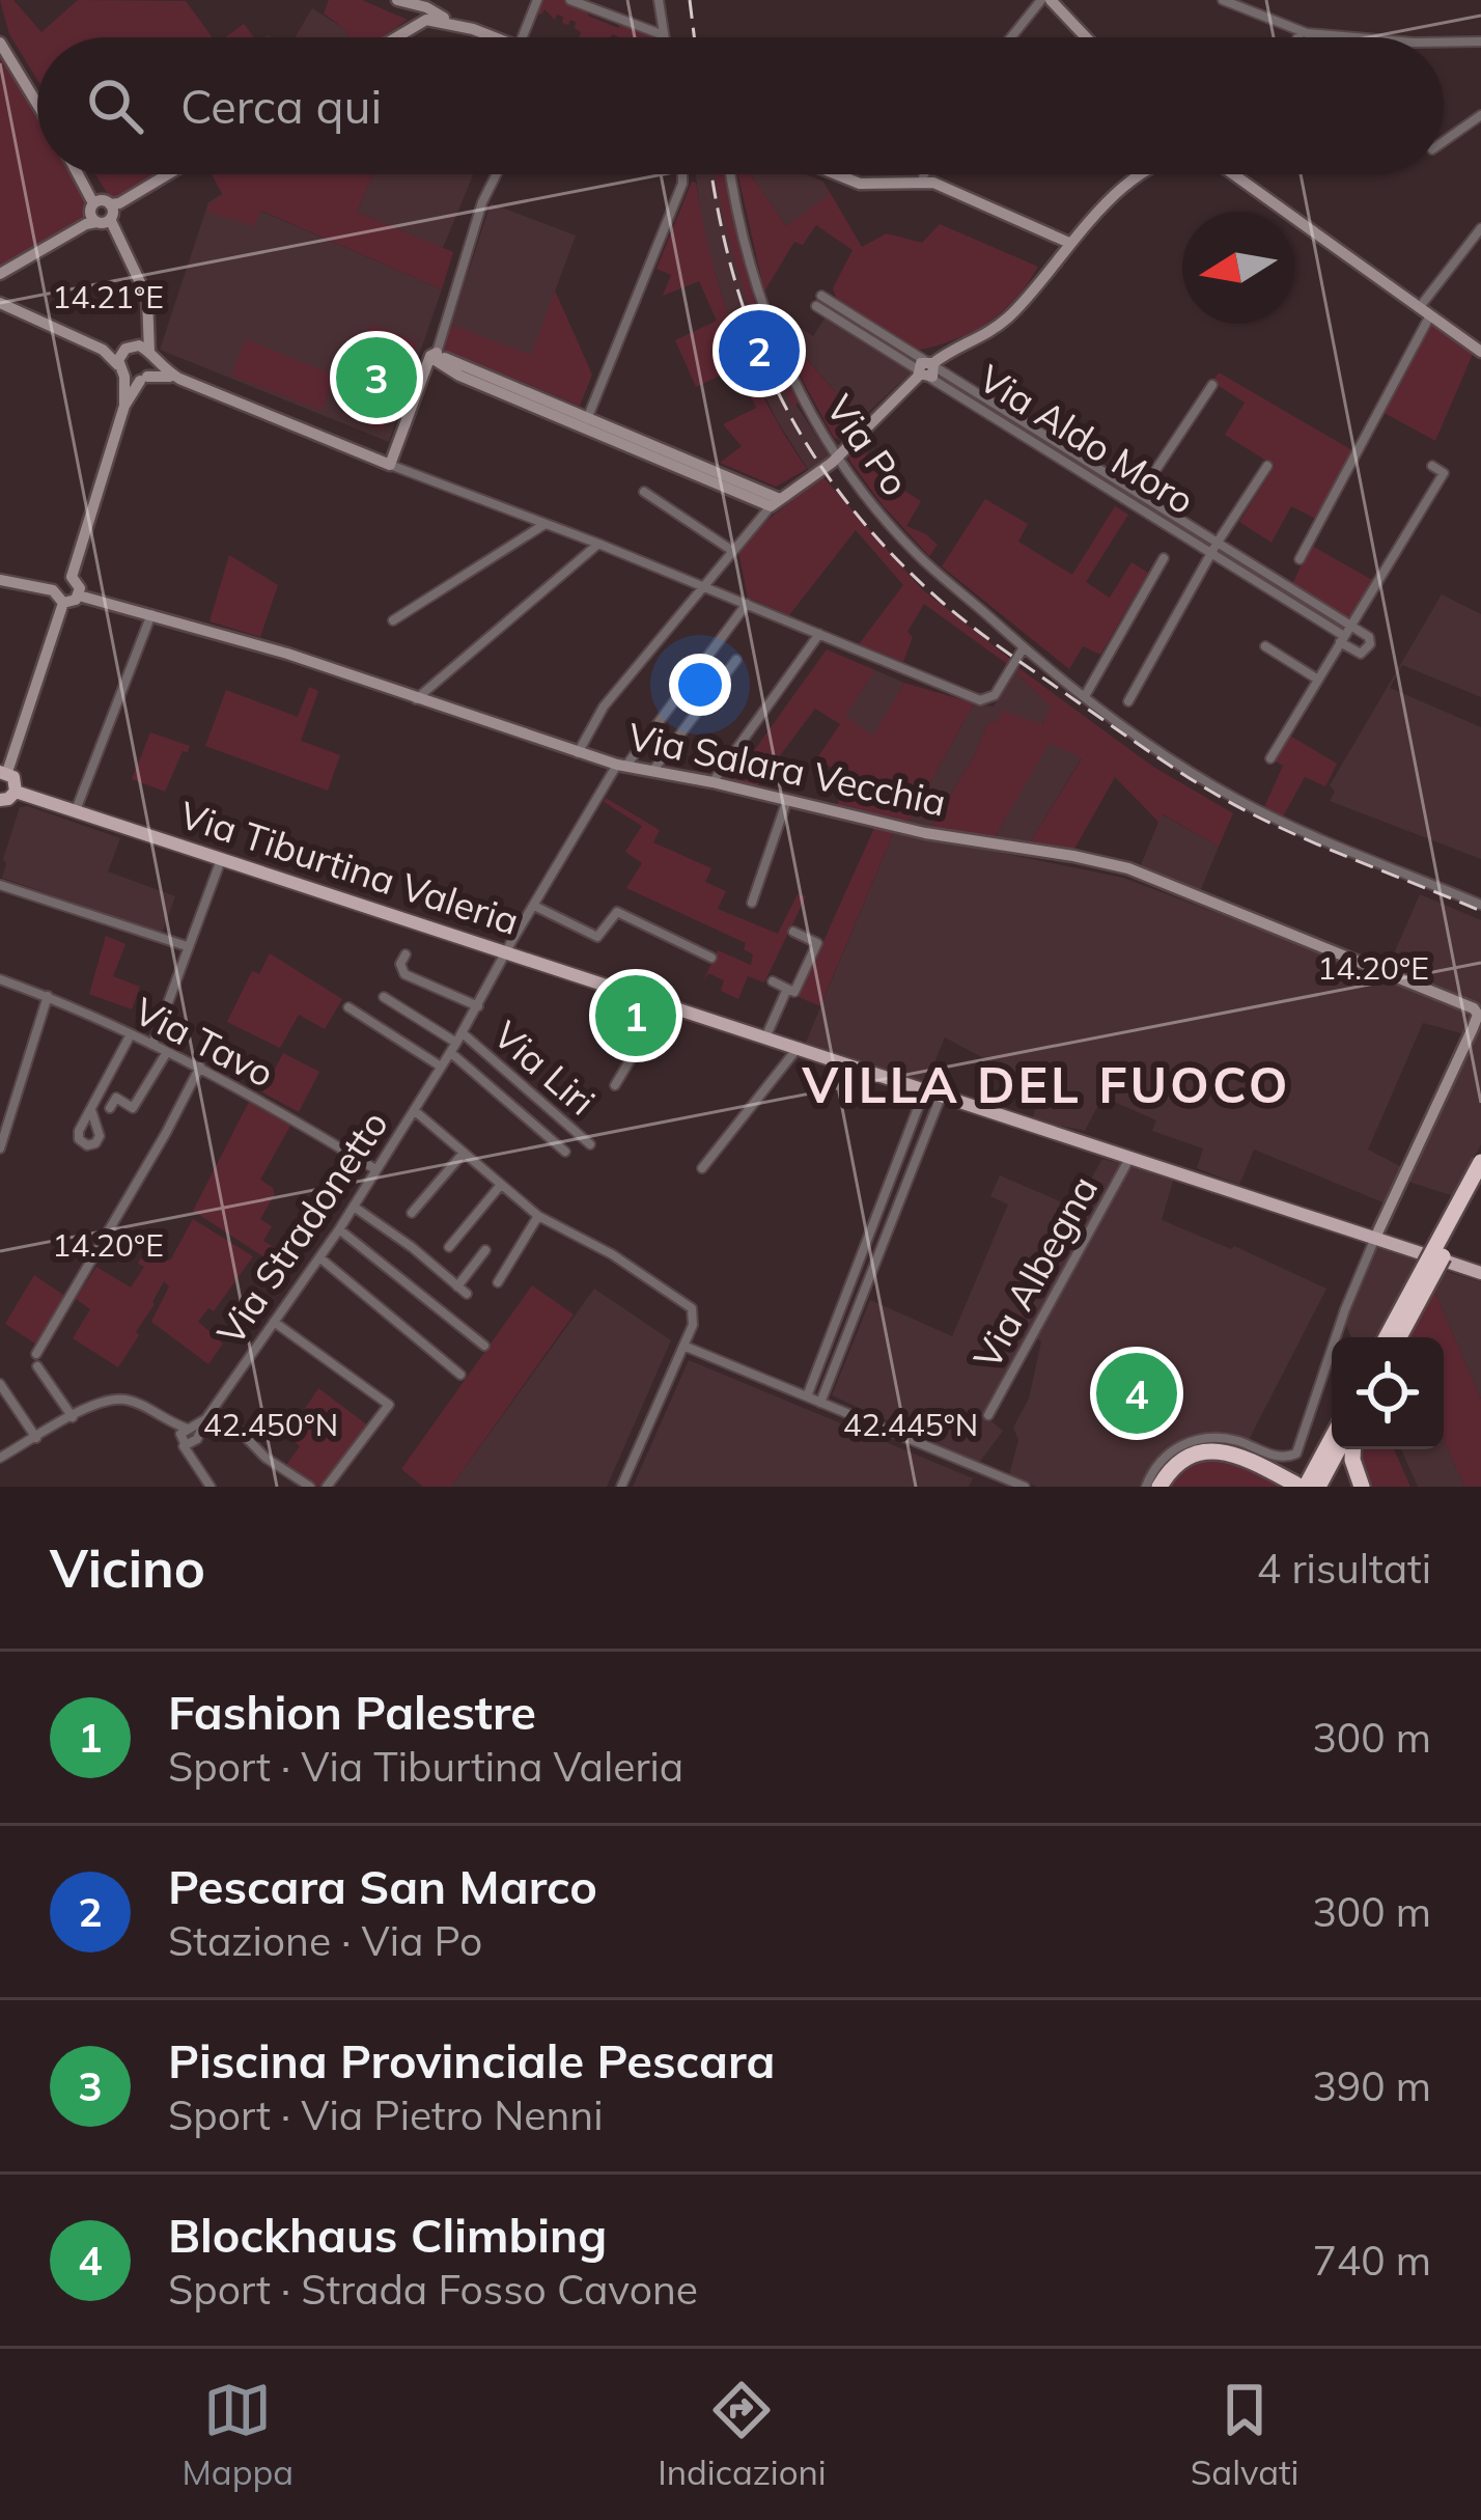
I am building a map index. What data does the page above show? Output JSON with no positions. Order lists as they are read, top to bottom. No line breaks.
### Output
{"streets":{"main road":["Via Tiburtina Valeria"],"street":["Via Aldo Moro","Via Po","Via Salara Vecchia","Via Tavo","Via Liri","Via Stradonetto","Via Albegna"]},"crossings":[["Via Aldo Moro","Via Po"],["Via Salara Vecchia","Via Tiburtina Valeria"],["Via Salara Vecchia","Via Stradonetto"],["Via Tiburtina Valeria","Via Stradonetto"],["Via Tiburtina Valeria","Via Albegna"],["Via Tavo","Via Stradonetto"],["Via Liri","Via Stradonetto"]],"districts":["VILLA DEL FUOCO"],"north":"left","page":{"search":"Cerca qui","pins":["2","3","1","4"],"heading":["Vicino","4 risultati"],"list":[{"mark":"1","name":"Fashion Palestre","note":"Sport · Via Tiburtina Valeria","value":"300 m"},{"mark":"2","name":"Pescara San Marco","note":"Stazione · Via Po","value":"300 m"},{"mark":"3","name":"Piscina Provinciale Pescara","note":"Sport · Via Pietro Nenni","value":"390 m"},{"mark":"4","name":"Blockhaus Climbing","note":"Sport · Strada Fosso Cavone","value":"740 m"}],"nav":["Mappa","Indicazioni","Salvati"]},"coordinates":["14.21°E","14.20°E","42.450°N","42.445°N"]}
